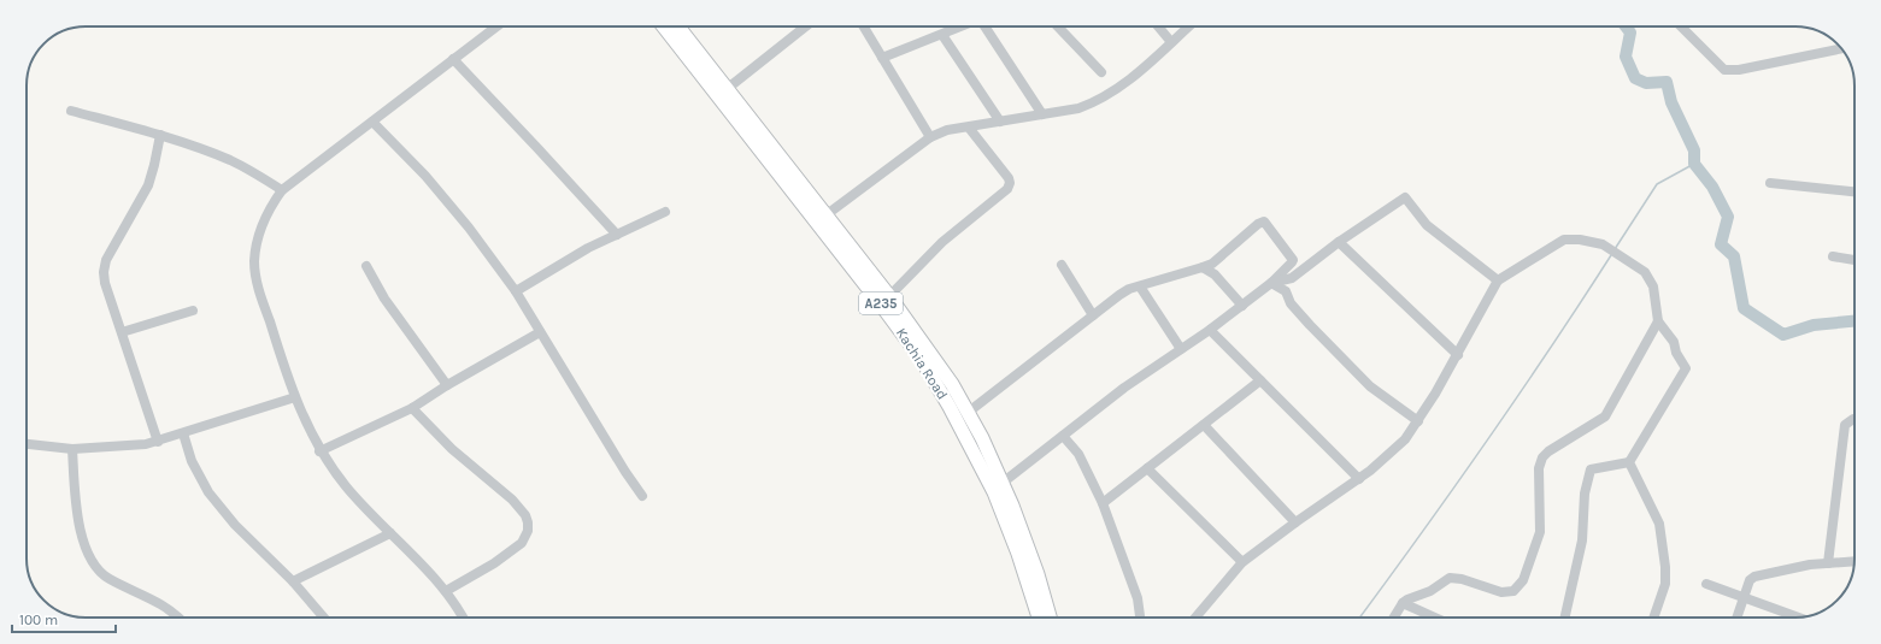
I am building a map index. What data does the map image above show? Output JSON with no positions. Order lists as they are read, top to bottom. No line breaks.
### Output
{"streets":{"highway":["A235","Kachia Road"]},"scale_bar":"100 m"}
